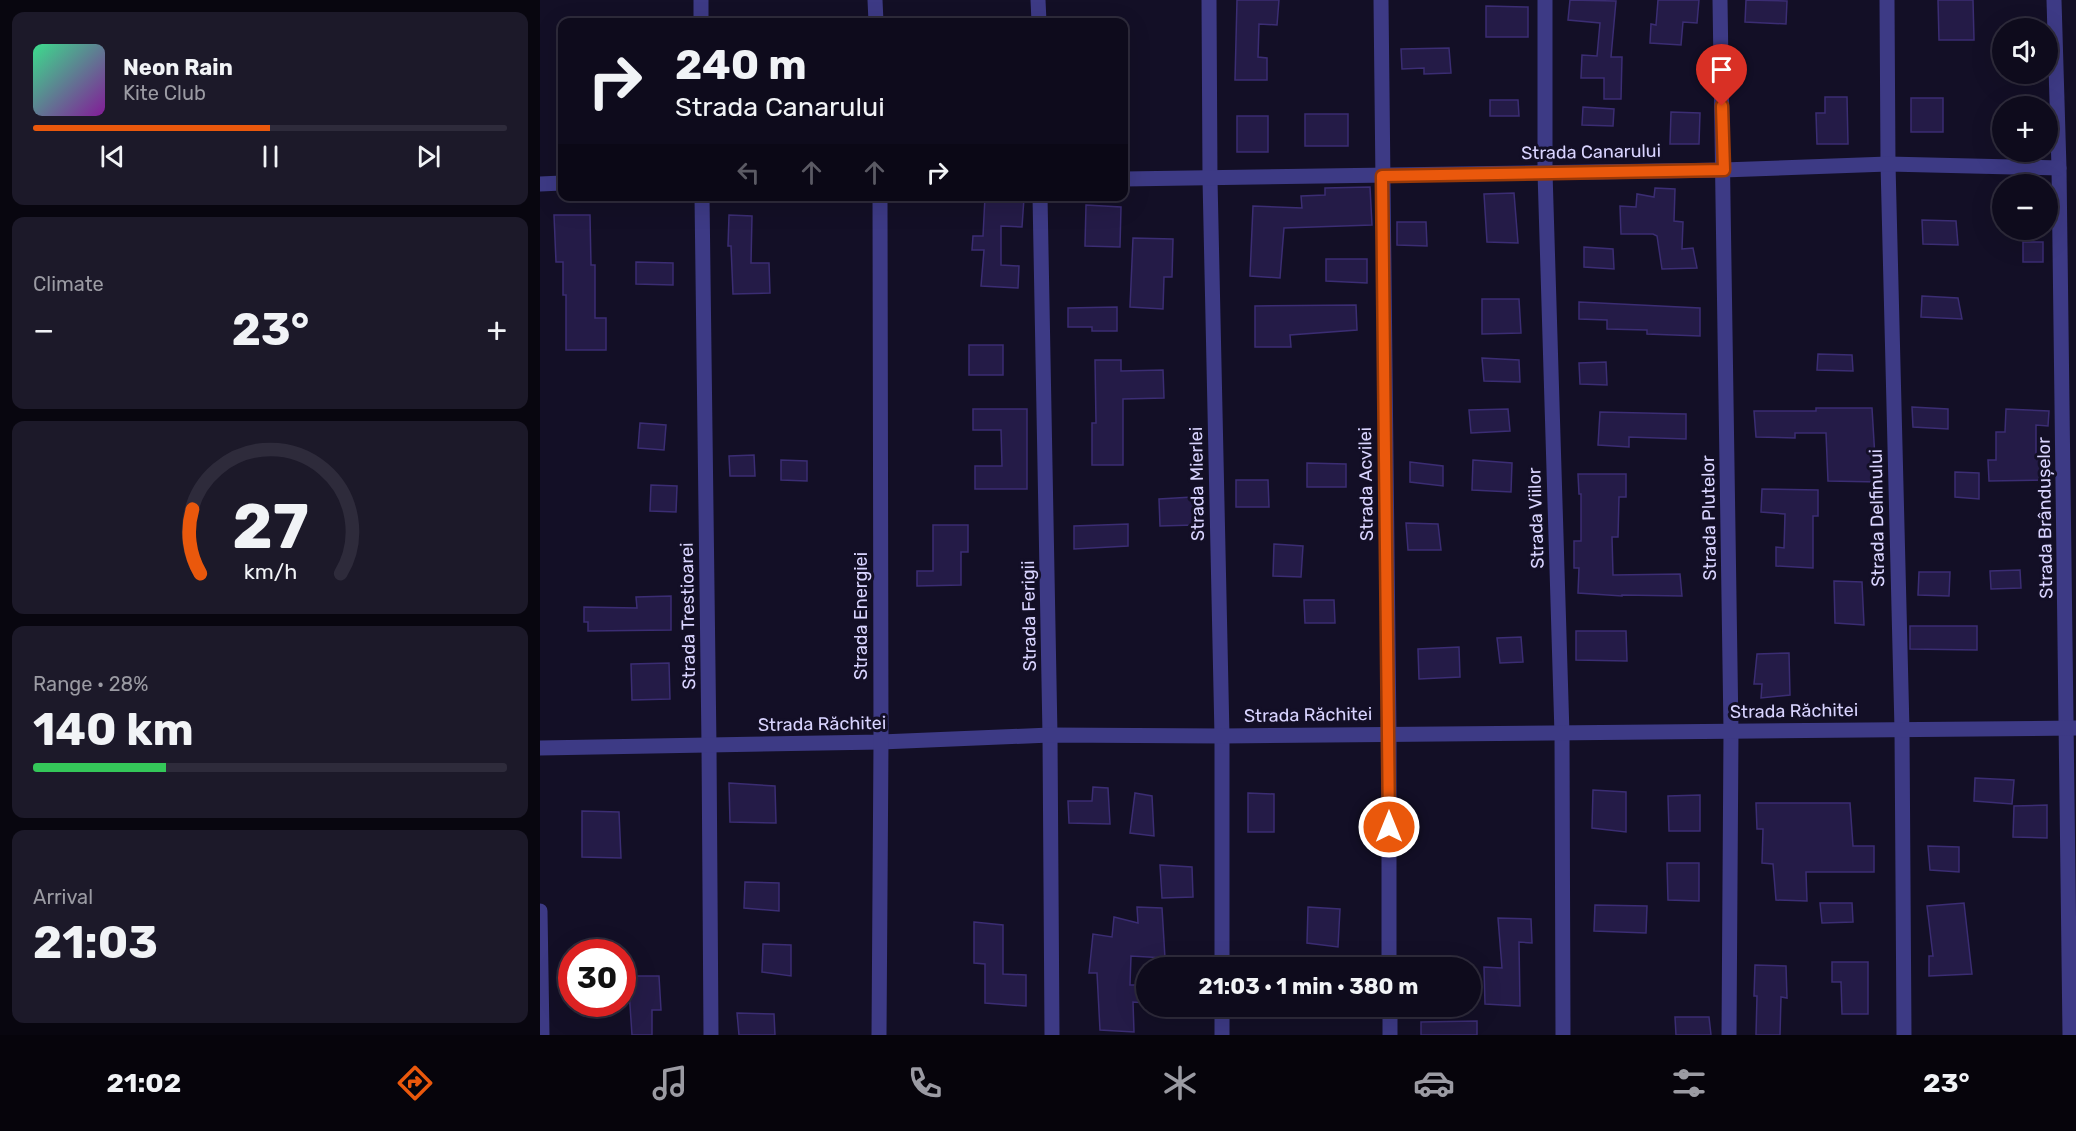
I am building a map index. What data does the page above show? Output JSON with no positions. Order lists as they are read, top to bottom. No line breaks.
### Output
{"streets":{"street":["Strada Canarului","Strada Mierlei","Strada Acvilei","Strada Viilor","Strada Plutelor","Strada Delfinului","Strada Brândușelor","Strada Trestioarei","Strada Energiei","Strada Ferigii","Strada Răchitei"]},"crossings":[["Strada Canarului","Strada Mierlei"],["Strada Canarului","Strada Acvilei"],["Strada Canarului","Strada Viilor"],["Strada Canarului","Strada Plutelor"],["Strada Canarului","Strada Delfinului"],["Strada Canarului","Strada Brândușelor"],["Strada Mierlei","Strada Răchitei"],["Strada Acvilei","Strada Răchitei"],["Strada Viilor","Strada Răchitei"],["Strada Plutelor","Strada Răchitei"],["Strada Delfinului","Strada Răchitei"],["Strada Brândușelor","Strada Răchitei"],["Strada Trestioarei","Strada Răchitei"],["Strada Energiei","Strada Răchitei"],["Strada Ferigii","Strada Răchitei"]],"page":{"map_buttons":["+","−"],"turn":["240 m","Strada Canarului"],"song":["Neon Rain","Kite Club"],"tile":["Climate",["Range · 28%","140 km"],["Arrival","21:03"]],"heat":["−","23°","+"],"limit":"30","trip":"21:03 · 1 min · 380 m","tabs":["21:02","23°"],"gauge":["27","km/h"]}}
